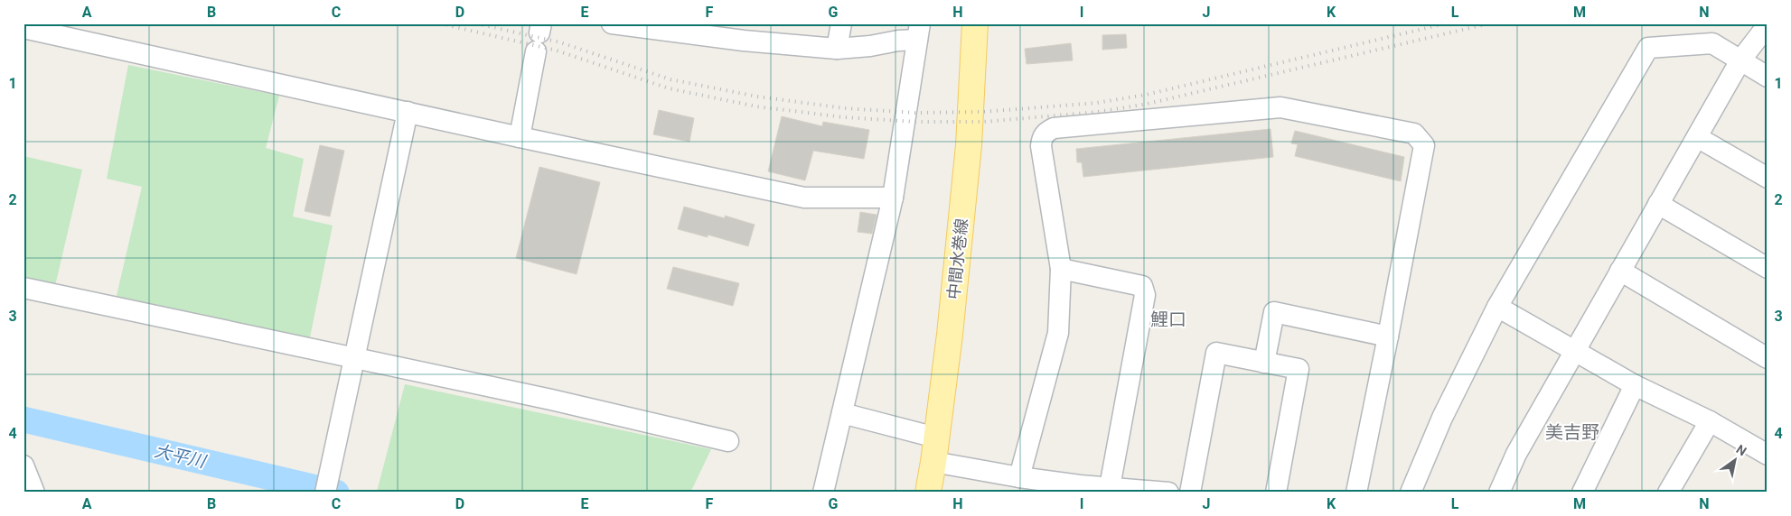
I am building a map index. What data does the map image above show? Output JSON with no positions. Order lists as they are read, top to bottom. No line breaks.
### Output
{"streets":{"main road":["中間水巻線"]},"districts":["鯉口","美吉野"],"water":["大平川"],"north":"top right","grid":{"columns":["A","B","C","D","E","F","G","H","I","J","K","L","M","N"],"rows":["1","2","3","4"]}}
